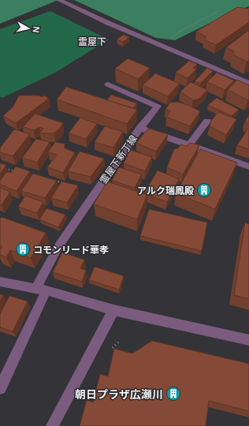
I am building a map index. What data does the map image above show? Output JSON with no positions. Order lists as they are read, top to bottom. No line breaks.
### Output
{"streets":{"street":["霊屋下新丁線"]},"districts":["霊屋下"],"places":{"building":["アルク瑞鳳殿","コモンリード華孝","朝日プラザ広瀬川"]},"north":"right"}
